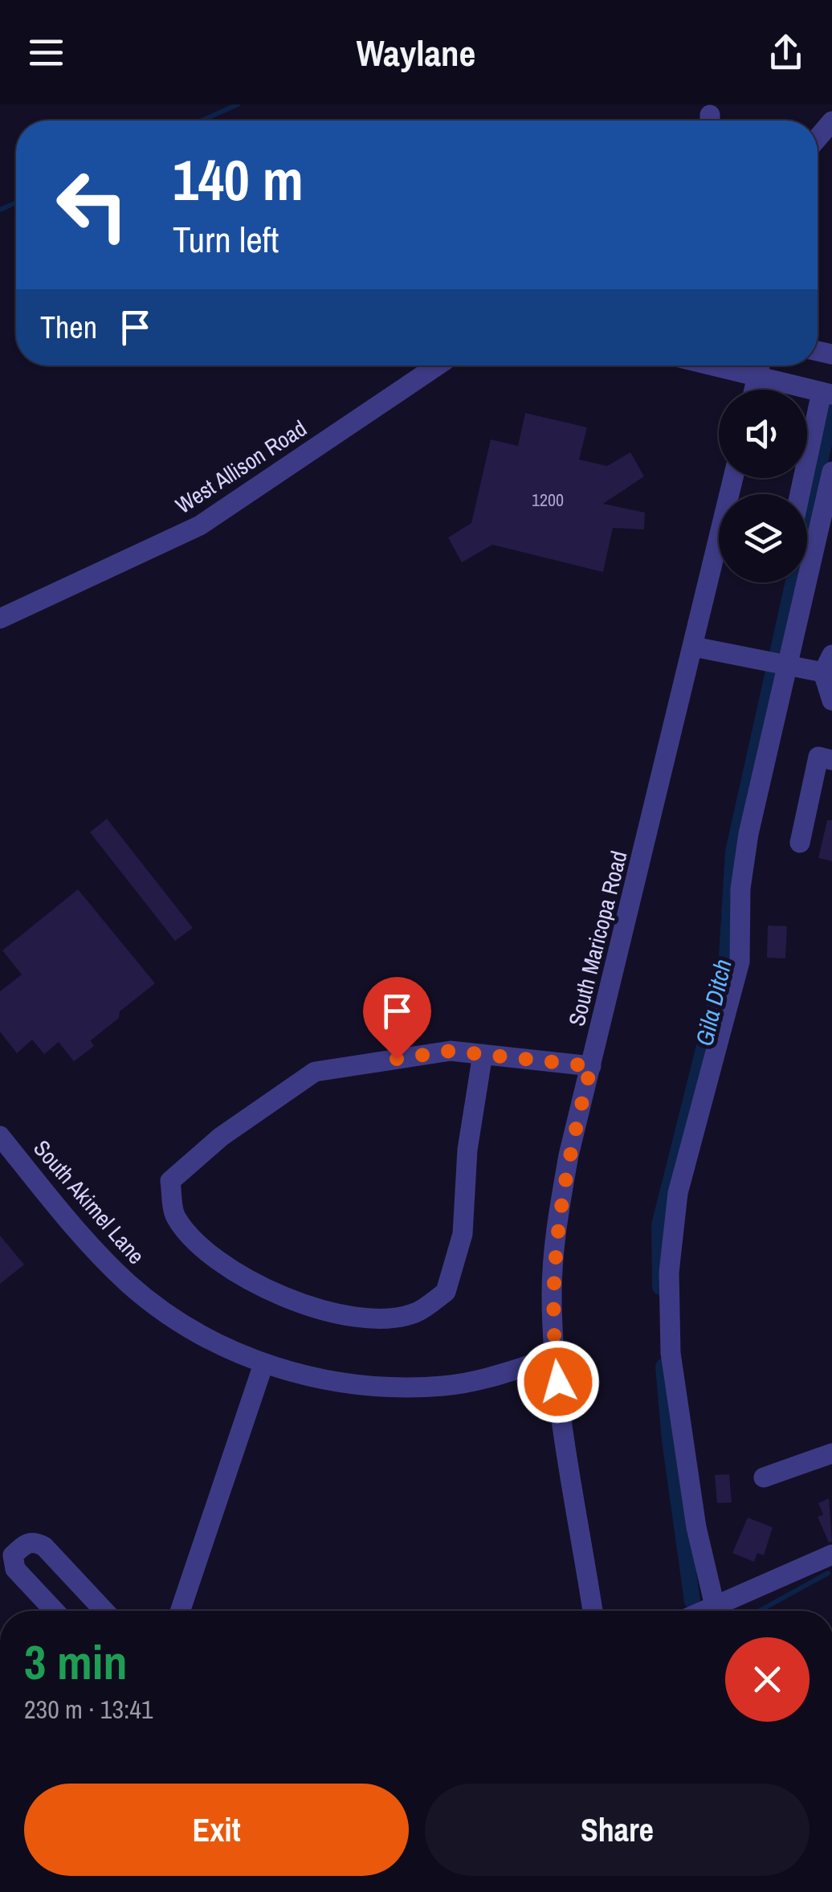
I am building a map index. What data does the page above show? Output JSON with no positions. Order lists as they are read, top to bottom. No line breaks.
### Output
{"streets":{"street":["West Allison Road","South Maricopa Road","South Akimel Lane"]},"crossings":[["South Maricopa Road","South Akimel Lane"]],"water":["Gila Ditch"],"house_numbers":["1200"],"page":{"header":"Waylane","turn":["140 m","Turn left"],"then":"Then","heading":["3 min","230 m · 13:41"],"buttons":["Exit","Share"]}}
